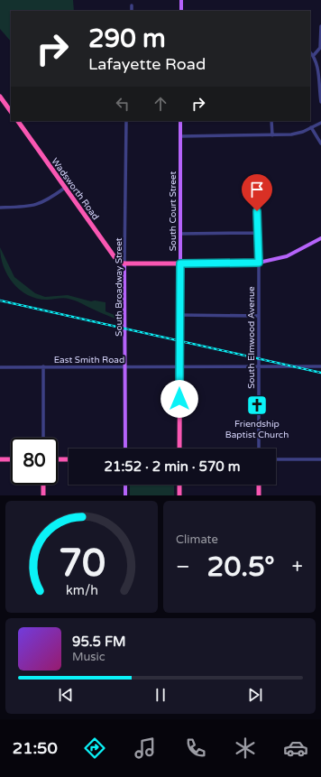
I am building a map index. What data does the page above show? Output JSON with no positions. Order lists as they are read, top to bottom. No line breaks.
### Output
{"streets":{"highway":["Wadsworth Road","South Court Street"],"main road":["South Broadway Street"],"street":["South Elmwood Avenue","East Smith Road"]},"crossings":[["Wadsworth Road","South Broadway Street"],["South Court Street","East Smith Road"],["South Broadway Street","East Smith Road"],["South Elmwood Avenue","East Smith Road"]],"places":{"church":["Friendship Baptist Church"]},"page":{"turn":["290 m","Lafayette Road"],"limit":"80","trip":"21:52 · 2 min · 570 m","tile":"Climate","heat":["−","20.5°","+"],"song":["95.5 FM","Music"],"tabs":"21:50","gauge":["70","km/h"]}}
